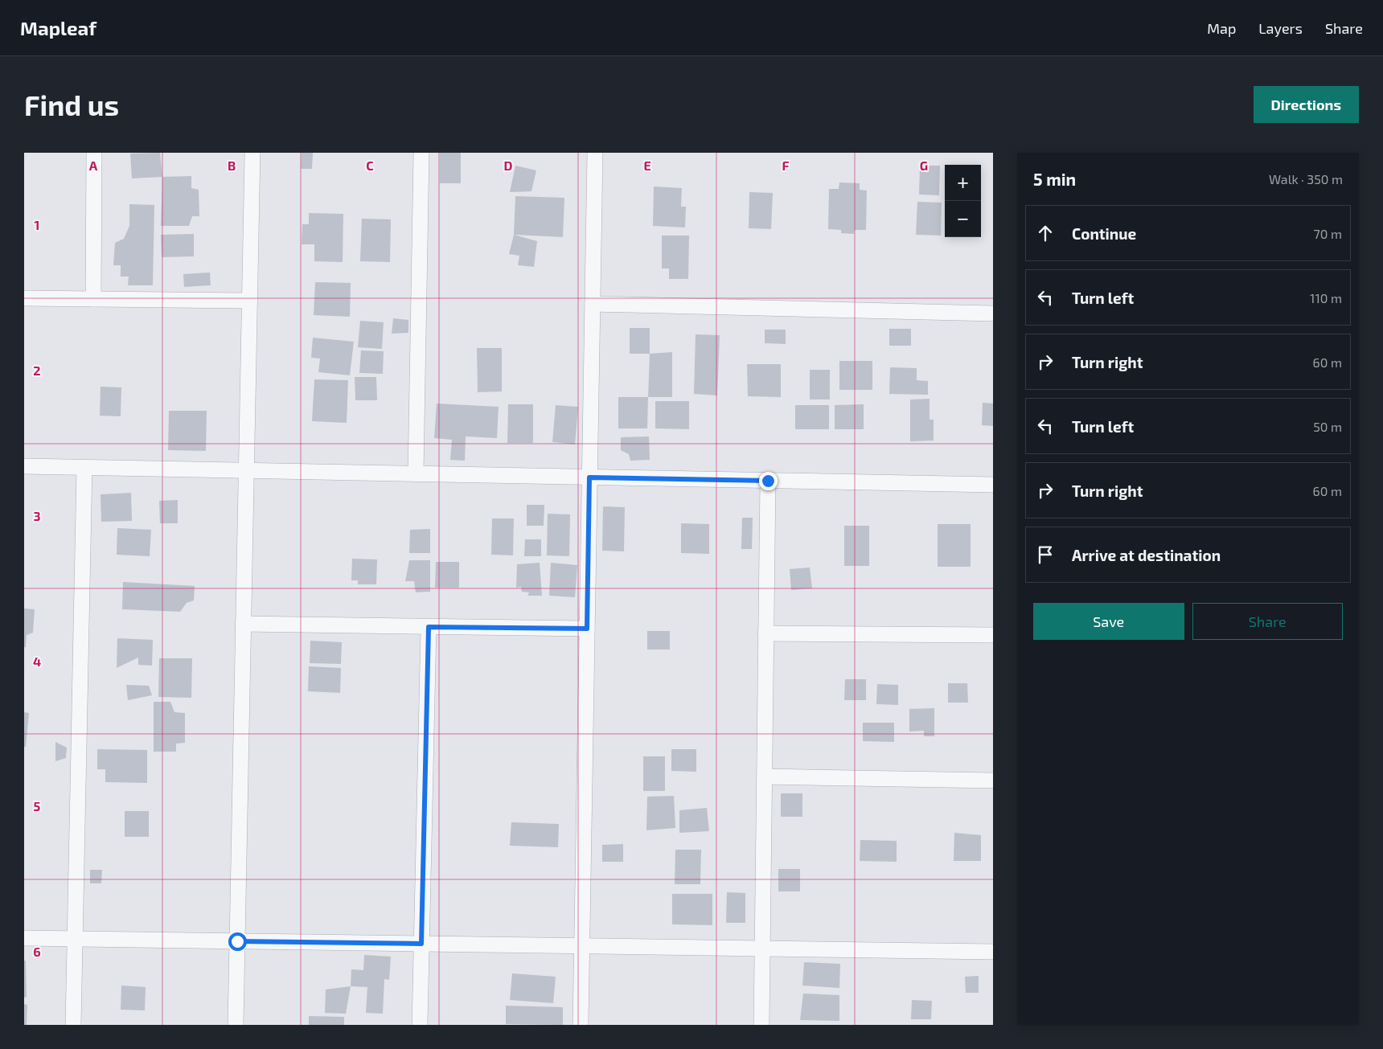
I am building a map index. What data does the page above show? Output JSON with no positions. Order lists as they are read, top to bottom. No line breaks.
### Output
{"page":{"header":"Mapleaf","nav":["Map","Layers","Share"],"buttons":["Directions",["Save","Share"]],"title":"Find us","heading":["5 min","Walk · 350 m"],"map_buttons":["+","−"],"list":[["Continue","70 m"],["Turn left","110 m"],["Turn right","60 m"],["Turn left","50 m"],["Turn right","60 m"],"Arrive at destination"]},"grid":{"columns":["A","B","C","D","E","F","G"],"rows":["1","2","3","4","5","6"]}}
